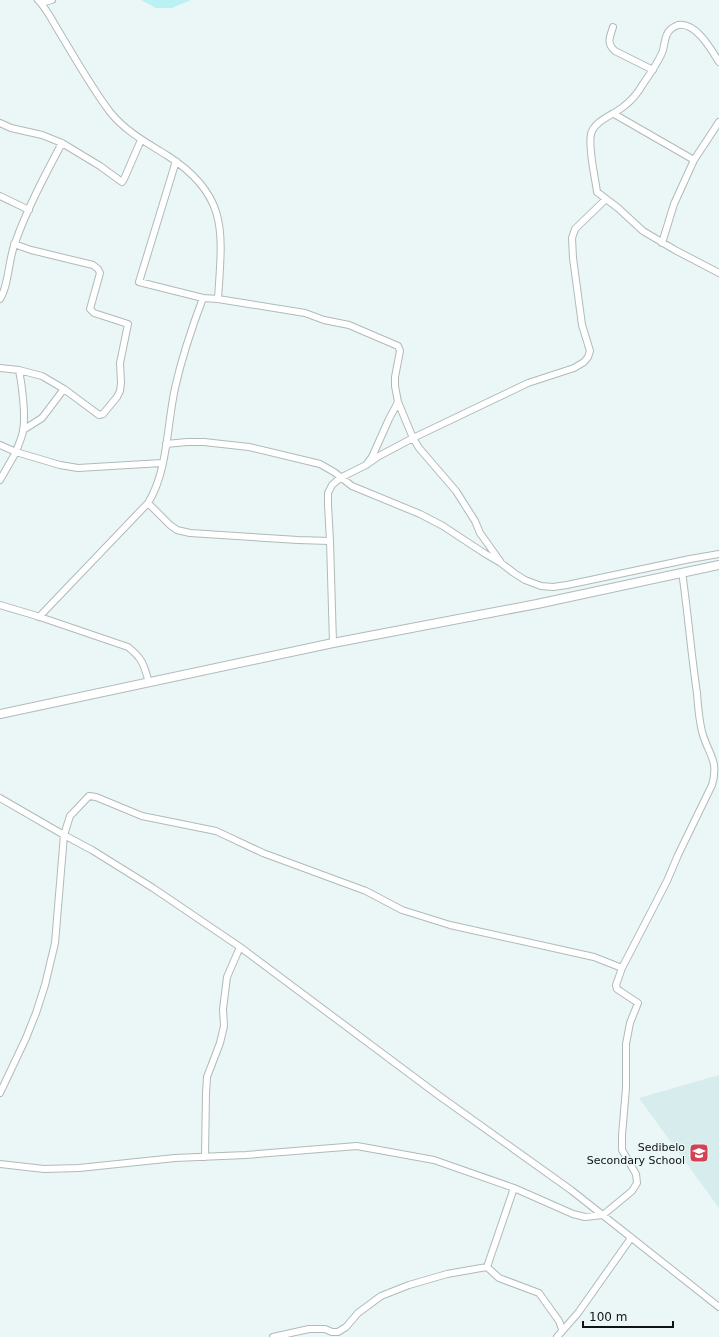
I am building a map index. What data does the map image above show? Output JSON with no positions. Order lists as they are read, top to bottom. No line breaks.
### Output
{"places":{"school or university":["Sedibelo Secondary School"]},"scale_bar":"100 m"}
